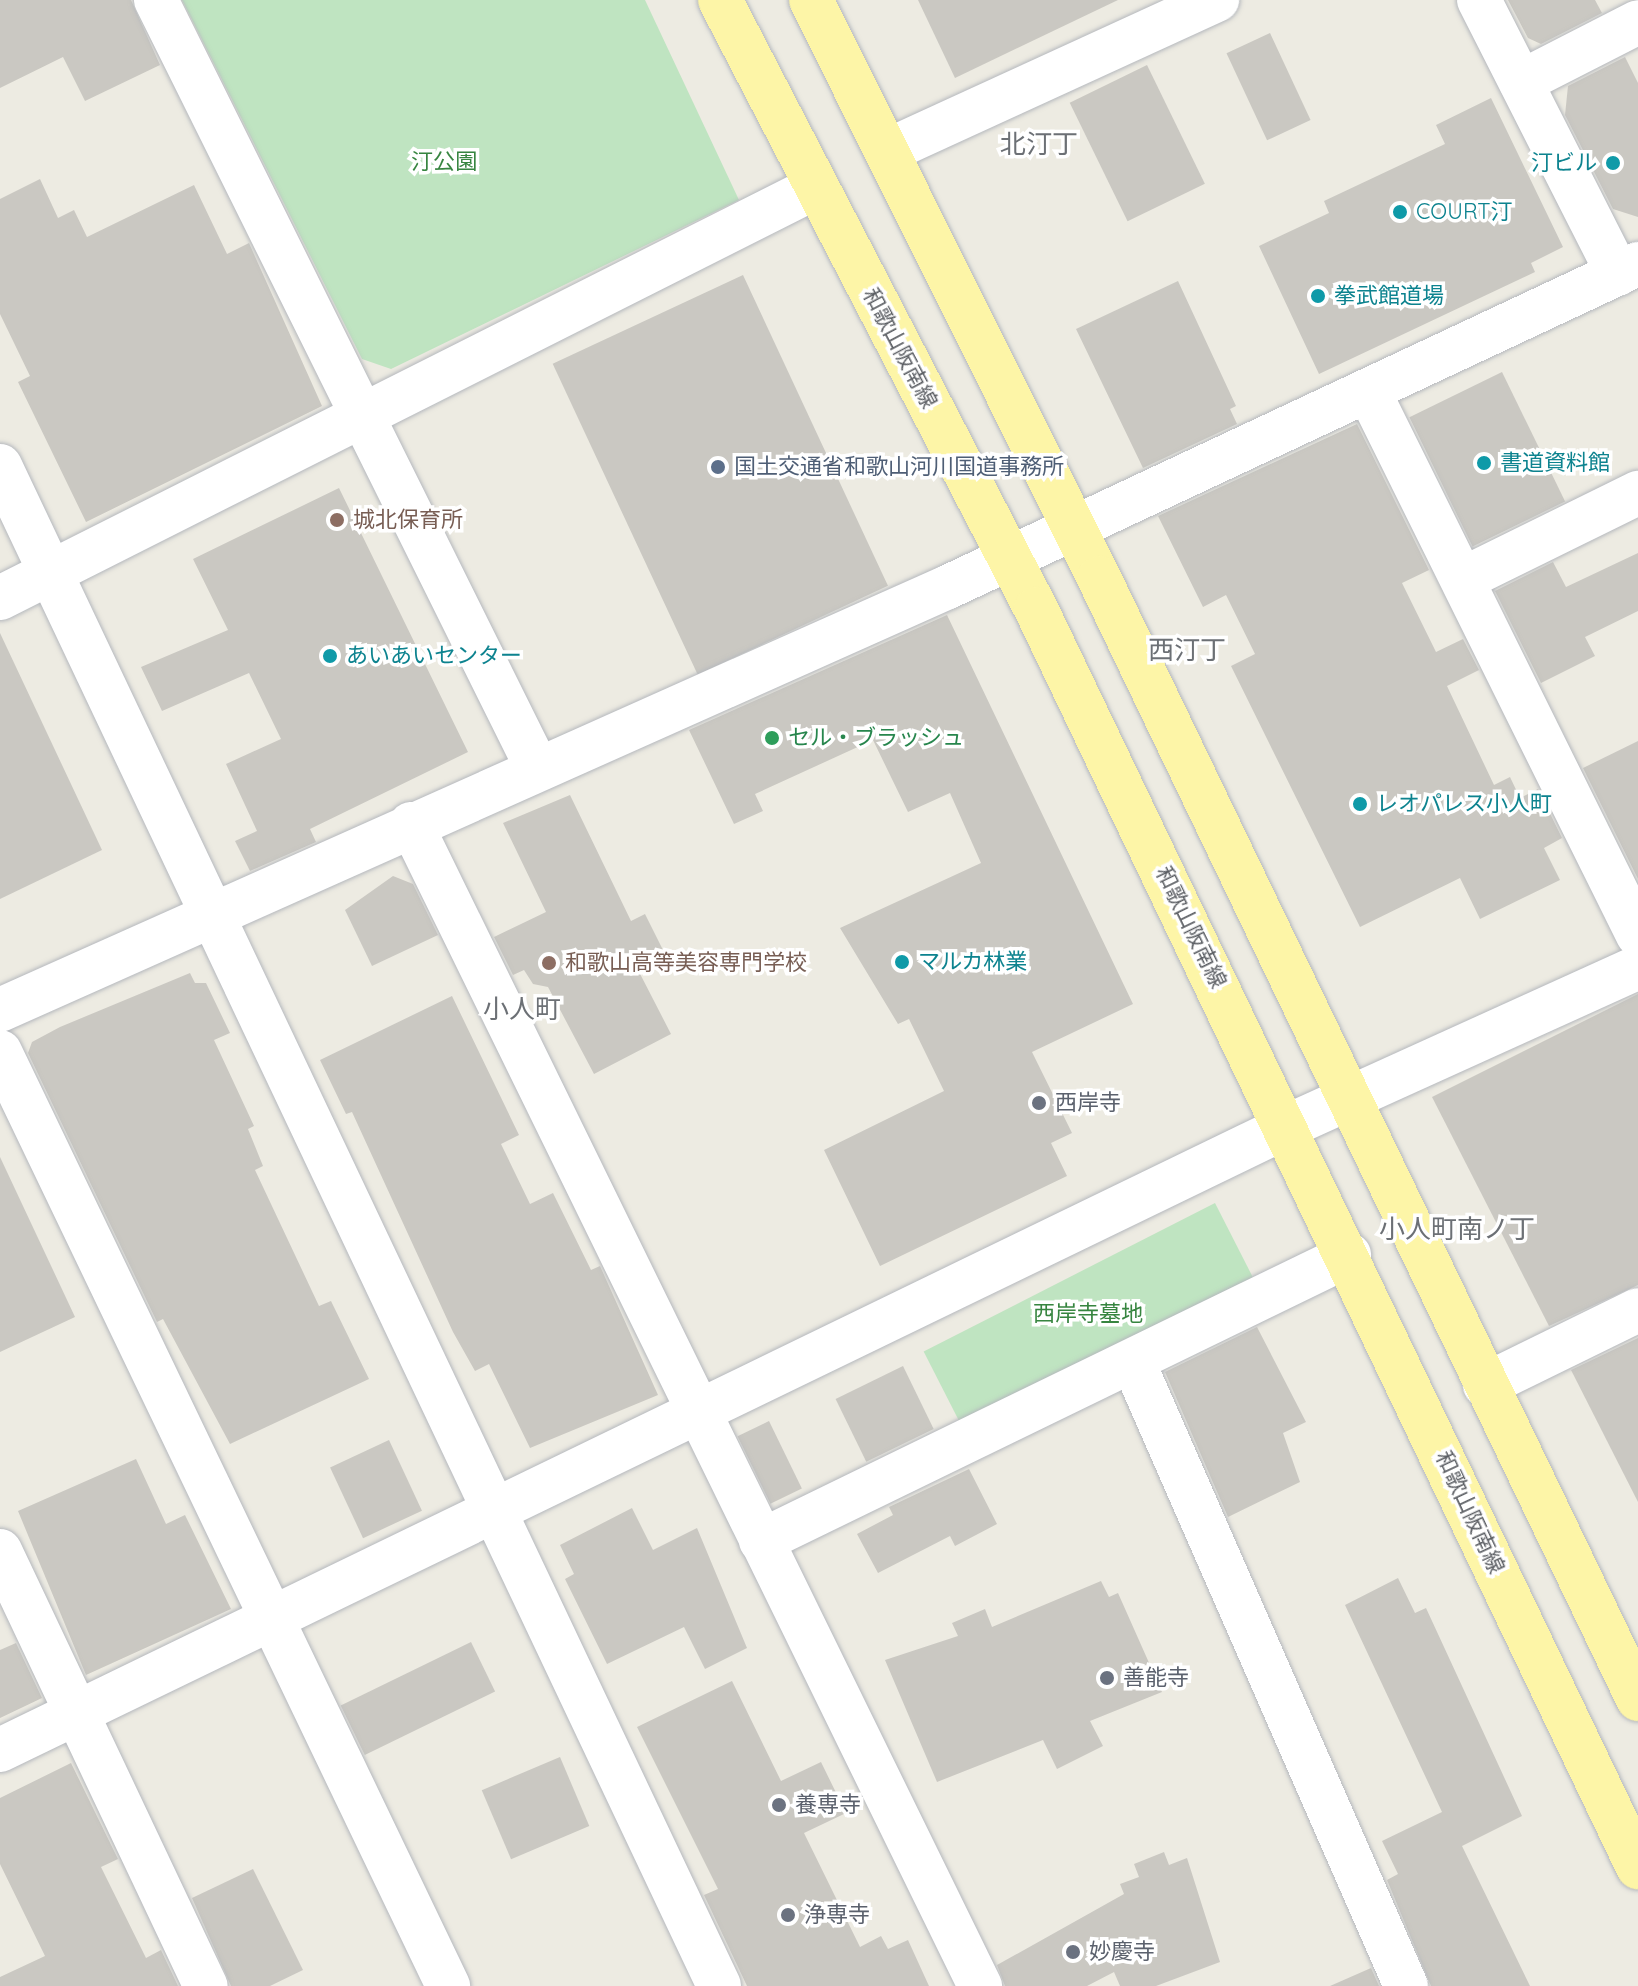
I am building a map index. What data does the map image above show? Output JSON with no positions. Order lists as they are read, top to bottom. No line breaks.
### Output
{"streets":{"main road":["和歌山阪南線"]},"districts":["北汀丁","西汀丁","小人町","小人町南ノ丁"],"parks":["汀公園","西岸寺墓地"],"places":["汀ビル","COURT汀","拳武館道場","書道資料館","国土交通省和歌山河川国道事務所","城北保育所","あいあいセンター","セル・ブラッシュ","レオパレス小人町","マルカ林業","和歌山高等美容専門学校","西岸寺","善能寺","養専寺","浄専寺","妙慶寺"]}
